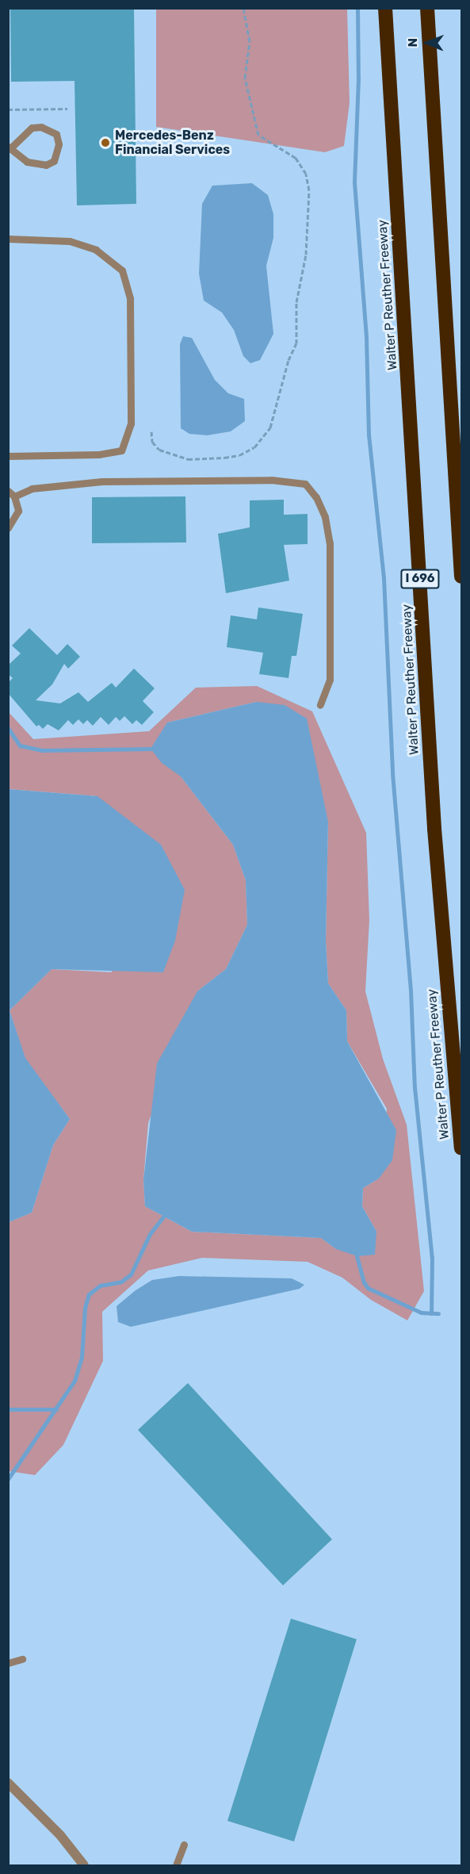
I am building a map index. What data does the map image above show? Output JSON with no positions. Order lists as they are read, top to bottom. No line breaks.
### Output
{"streets":{"highway":["Walter P Reuther Freeway","I 696"]},"places":["Mercedes-Benz Financial Services"],"north":"left"}
